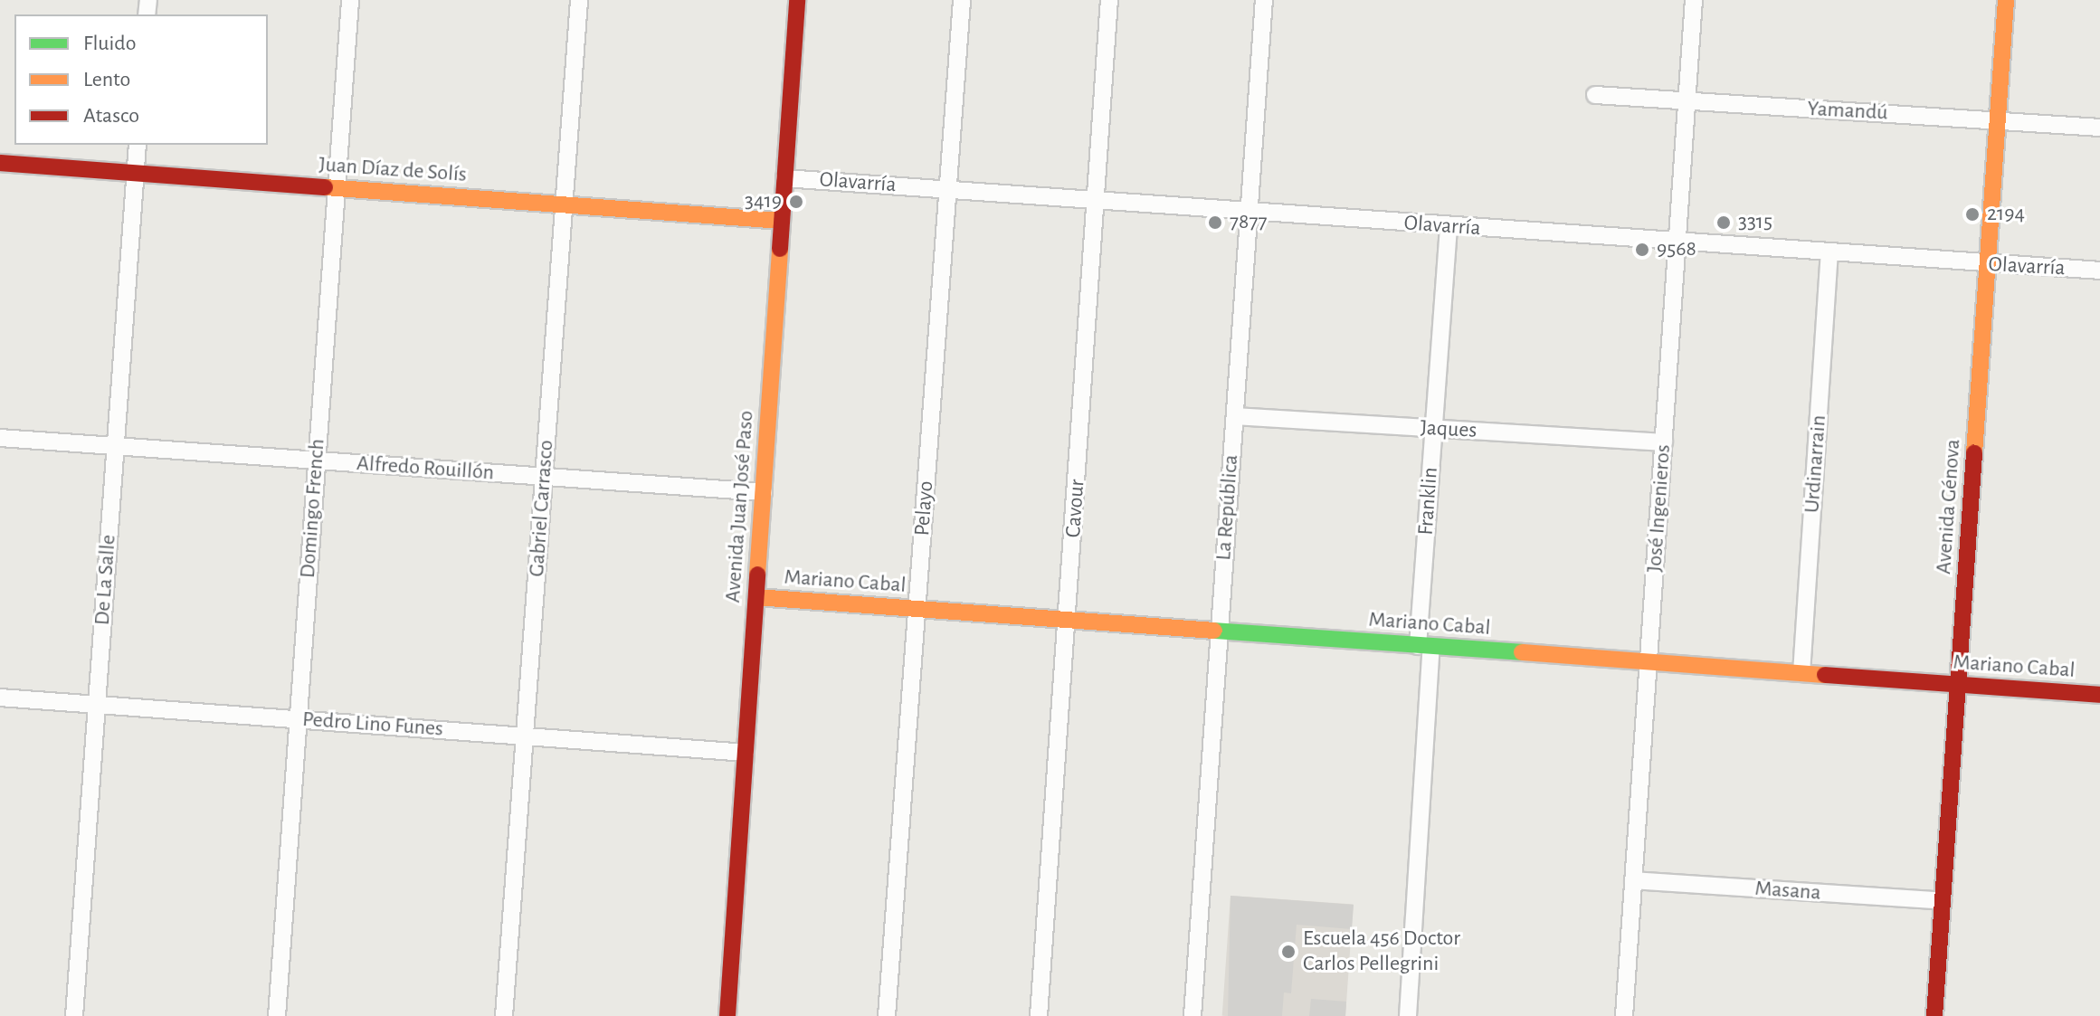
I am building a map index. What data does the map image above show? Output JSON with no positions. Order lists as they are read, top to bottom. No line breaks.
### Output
{"streets":{"street":["Yamandú","Juan Díaz de Solís","Olavarría","Jaques","Urdinarrain","Alfredo Rouillón","Franklin","Avenida Juan José Paso","Avenida Génova","La República","Domingo French","Gabriel Carrasco","Pelayo","Cavour","José Ingenieros","De La Salle","Mariano Cabal","Pedro Lino Funes","Masana"]},"crossings":[["Yamandú","Avenida Génova"],["Yamandú","José Ingenieros"],["Juan Díaz de Solís","Avenida Juan José Paso"],["Juan Díaz de Solís","Domingo French"],["Juan Díaz de Solís","Gabriel Carrasco"],["Juan Díaz de Solís","De La Salle"],["Olavarría","Urdinarrain"],["Olavarría","Franklin"],["Olavarría","Avenida Juan José Paso"],["Olavarría","Avenida Génova"],["Olavarría","La República"],["Olavarría","Pelayo"],["Olavarría","Cavour"],["Olavarría","José Ingenieros"],["Jaques","Franklin"],["Jaques","La República"],["Jaques","José Ingenieros"],["Urdinarrain","Mariano Cabal"],["Alfredo Rouillón","Avenida Juan José Paso"],["Alfredo Rouillón","Domingo French"],["Alfredo Rouillón","Gabriel Carrasco"],["Alfredo Rouillón","De La Salle"],["Franklin","Mariano Cabal"],["Avenida Juan José Paso","Mariano Cabal"],["Avenida Juan José Paso","Pedro Lino Funes"],["Avenida Génova","Mariano Cabal"],["Avenida Génova","Masana"],["La República","Mariano Cabal"],["Domingo French","Pedro Lino Funes"],["Gabriel Carrasco","Pedro Lino Funes"],["Pelayo","Mariano Cabal"],["Cavour","Mariano Cabal"],["José Ingenieros","Mariano Cabal"],["José Ingenieros","Masana"],["De La Salle","Pedro Lino Funes"]],"places":["3419","2194","7877","3315","9568","Escuela 456 Doctor Carlos Pellegrini"],"legend":["Fluido","Lento","Atasco"]}
